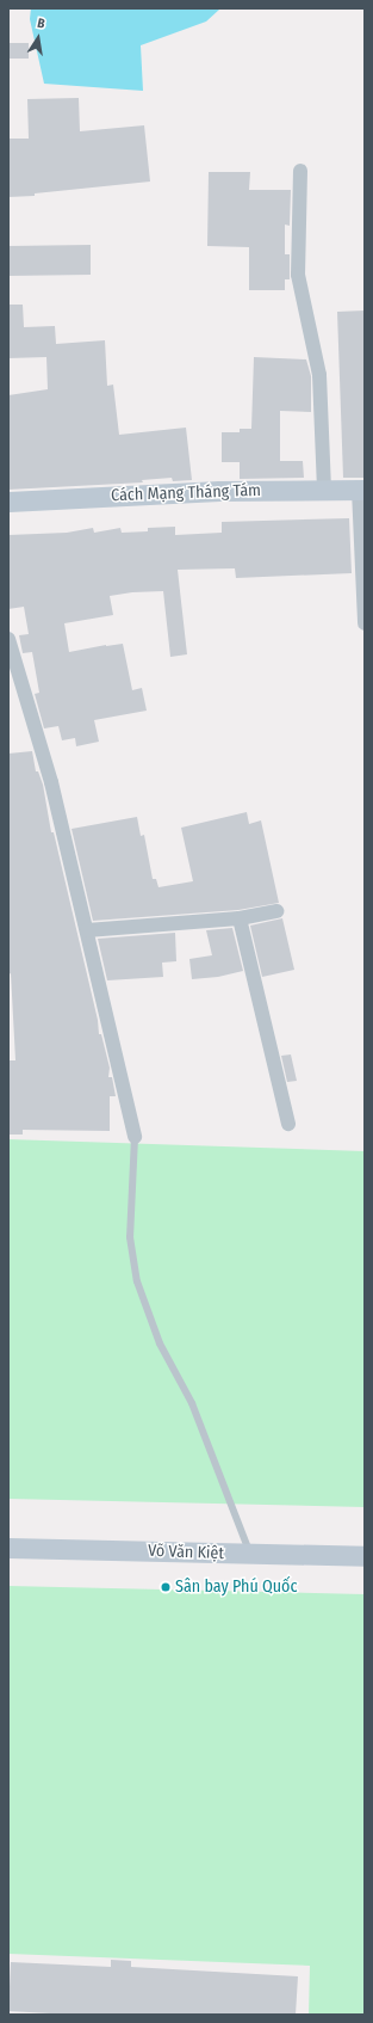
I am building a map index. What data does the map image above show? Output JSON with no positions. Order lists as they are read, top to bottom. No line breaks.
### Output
{"streets":{"street":["Cách Mạng Tháng Tám","Võ Văn Kiệt"]},"places":["Sân bay Phú Quốc"],"north":"top"}
